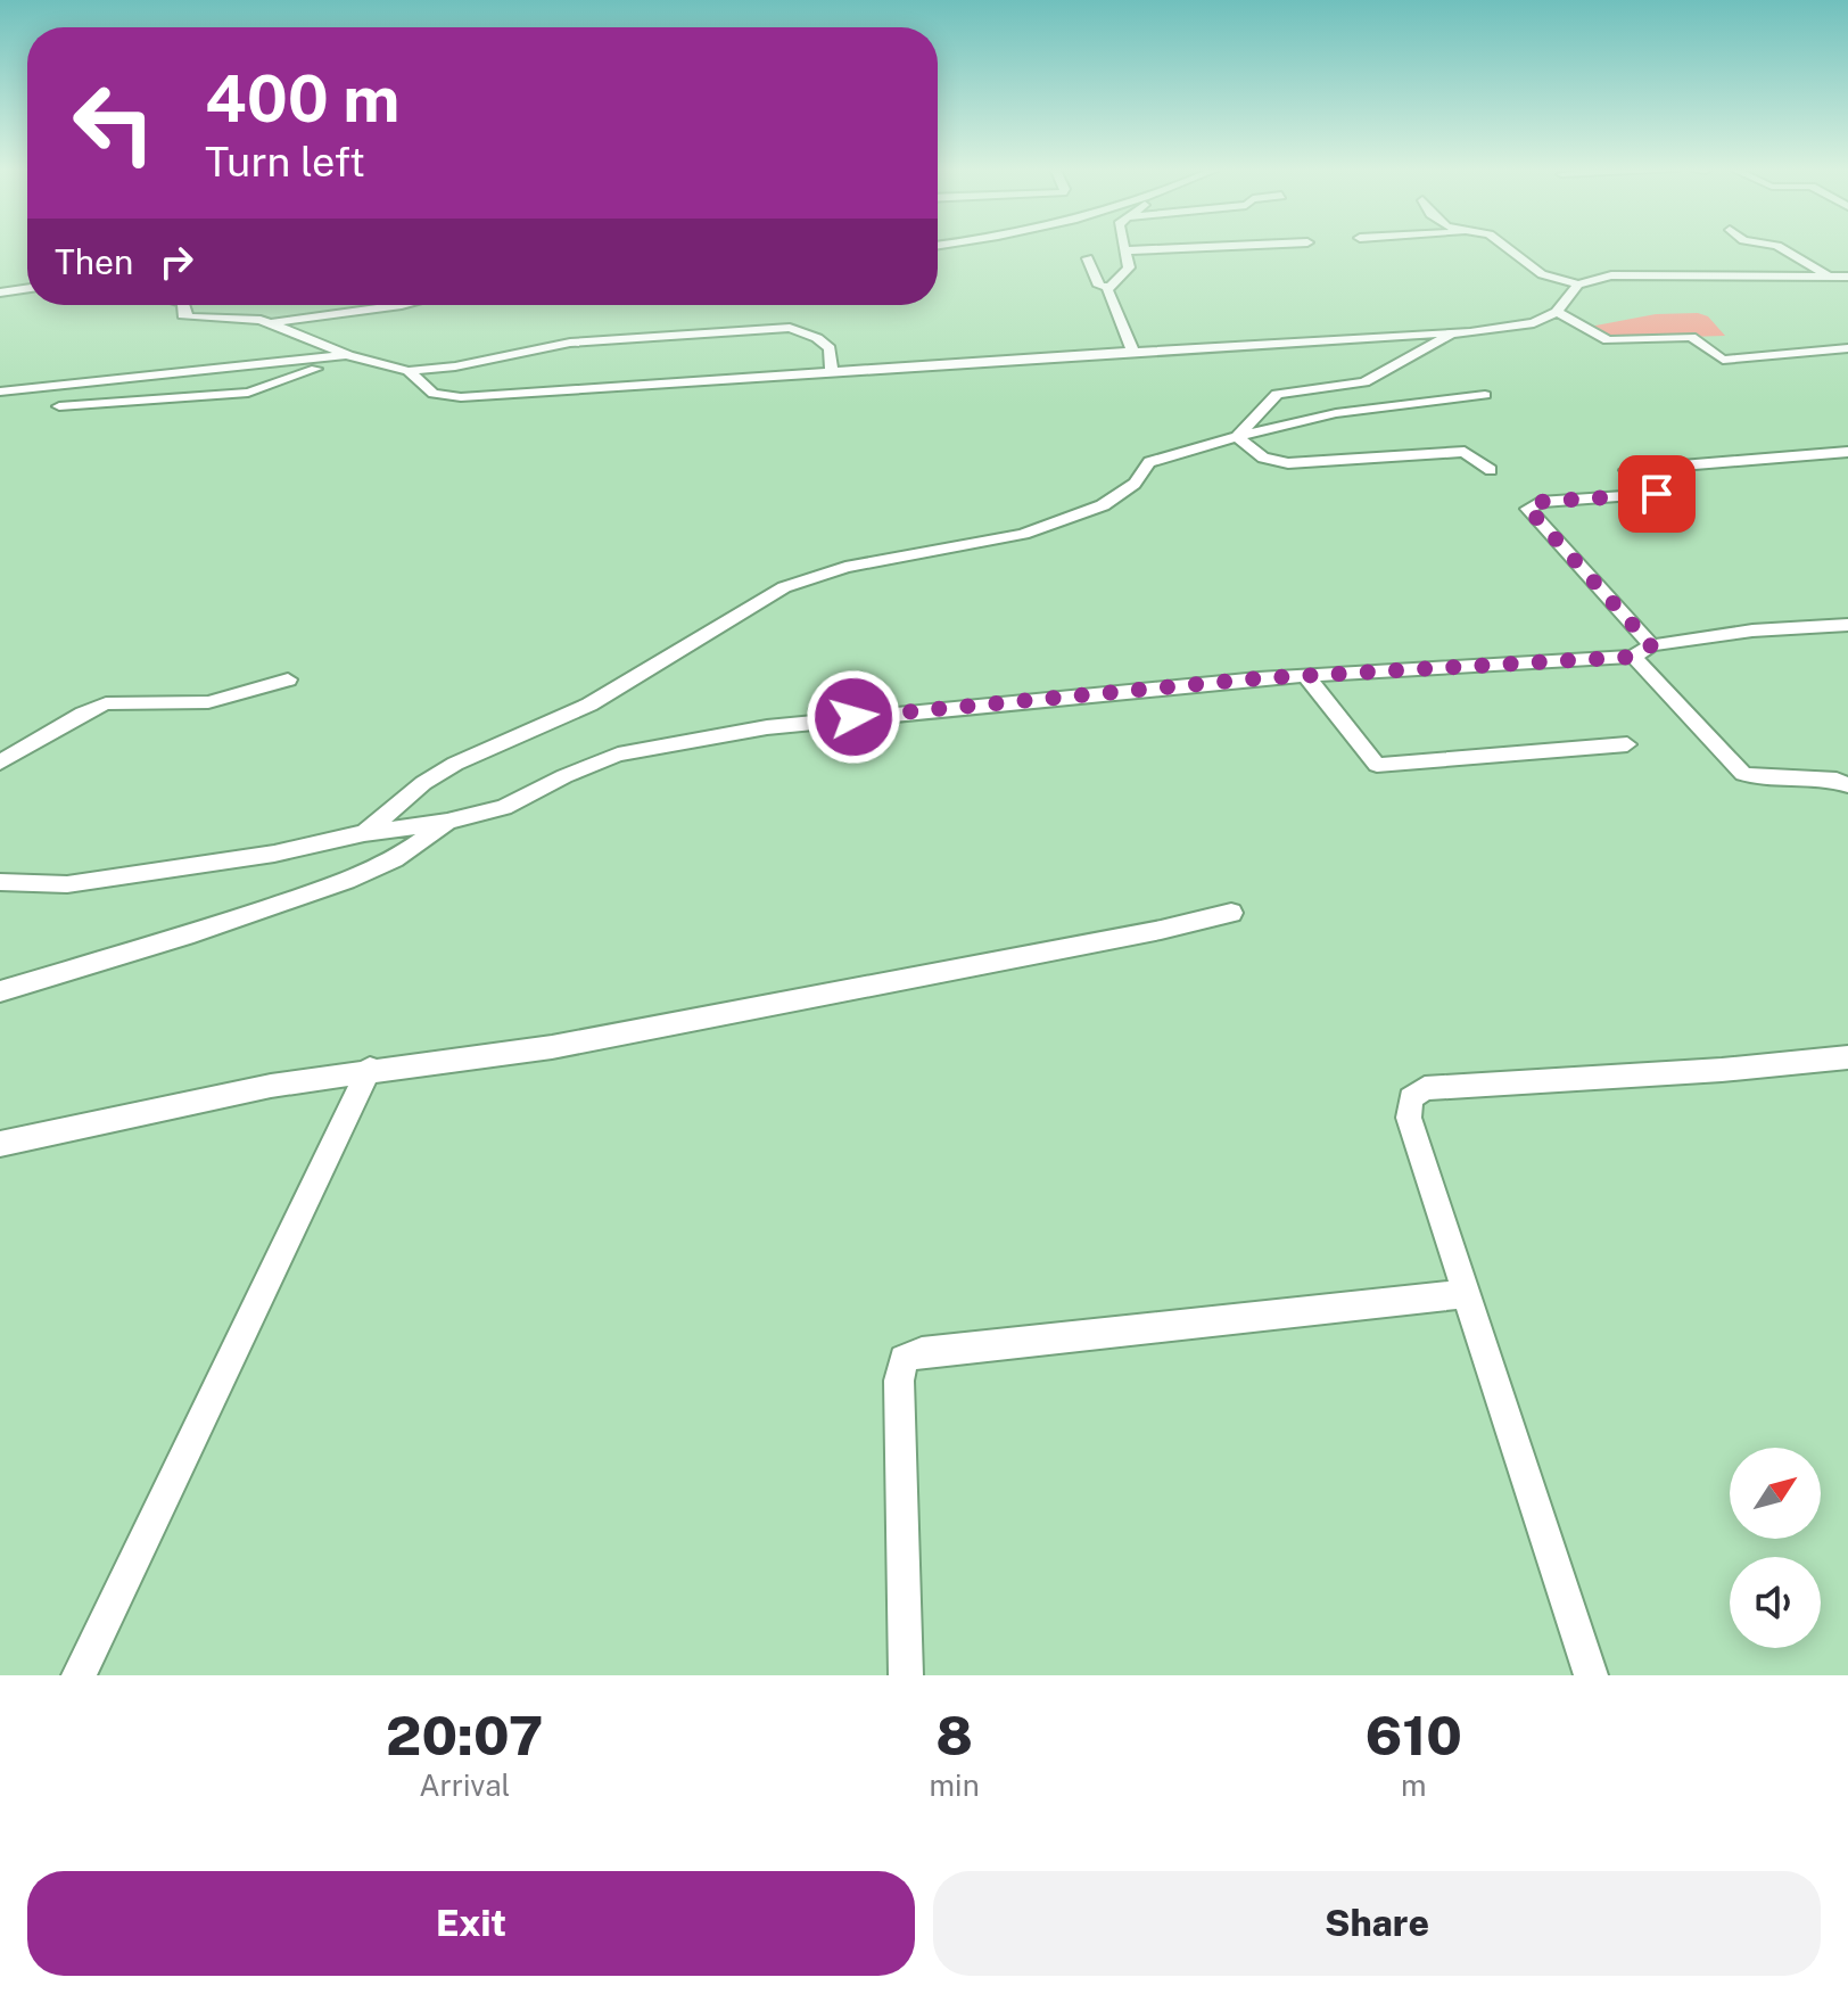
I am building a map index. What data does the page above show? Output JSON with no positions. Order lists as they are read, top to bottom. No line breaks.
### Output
{"north":"top right","page":{"turn":["400 m","Turn left"],"then":"Then","eta":["20:07","Arrival","8","min","610","m"],"buttons":["Exit","Share"]}}
